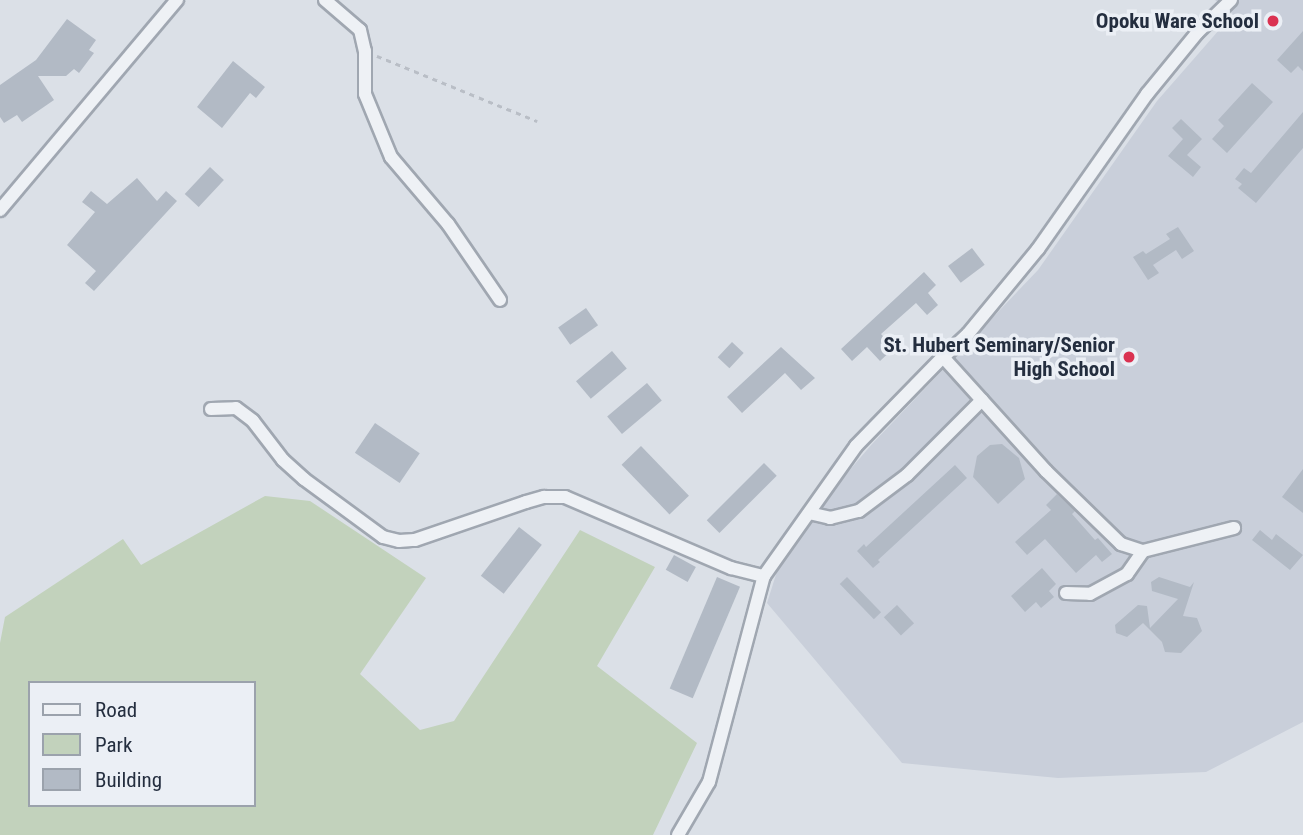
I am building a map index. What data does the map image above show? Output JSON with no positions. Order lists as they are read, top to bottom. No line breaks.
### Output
{"places":["Opoku Ware School","St. Hubert Seminary/Senior High School"],"legend":["Road","Park","Building"]}
